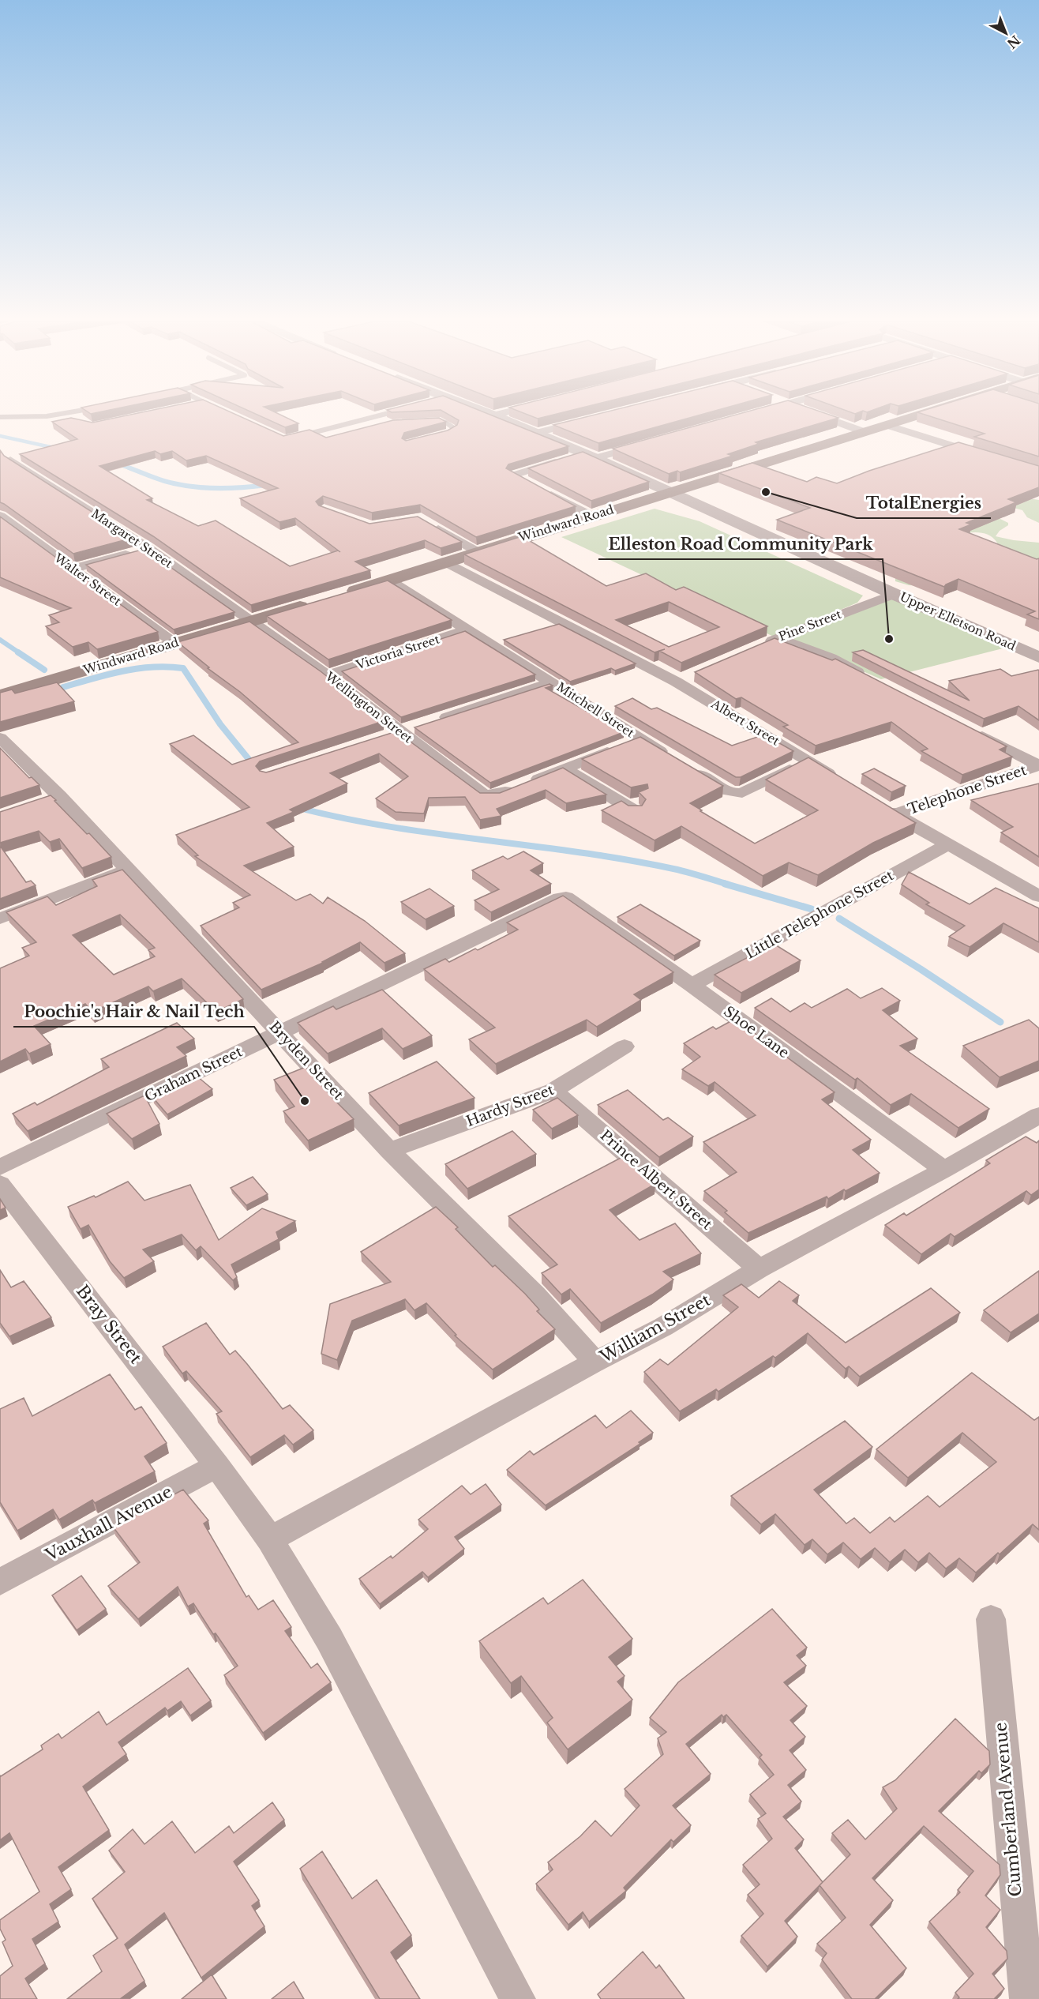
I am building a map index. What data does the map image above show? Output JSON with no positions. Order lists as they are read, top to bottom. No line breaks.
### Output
{"streets":{"main road":["Windward Road"],"street":["Margaret Street","Walter Street","Upper Elletson Road","Pine Street","Victoria Street","Wellington Street","Mitchell Street","Albert Street","Telephone Street","Little Telephone Street","Shoe Lane","Bryden Street","Graham Street","Hardy Street","Prince Albert Street","Bray Street","William Street","Vauxhall Avenue","Cumberland Avenue"]},"crossings":[["Windward Road","Margaret Street"],["Windward Road","Walter Street"],["Windward Road","Upper Elletson Road"],["Windward Road","Wellington Street"],["Windward Road","Mitchell Street"],["Windward Road","Albert Street"],["Margaret Street","Wellington Street"],["Upper Elletson Road","Pine Street"],["Victoria Street","Wellington Street"],["Victoria Street","Mitchell Street"],["Little Telephone Street","Shoe Lane"],["Shoe Lane","Graham Street"],["Shoe Lane","William Street"],["Bryden Street","Graham Street"],["Bryden Street","Hardy Street"],["Bryden Street","William Street"],["Hardy Street","Prince Albert Street"],["Prince Albert Street","William Street"],["Bray Street","William Street"],["Bray Street","Vauxhall Avenue"]],"places":["TotalEnergies","Elleston Road Community Park","Poochie's Hair & Nail Tech"],"north":"bottom right"}
